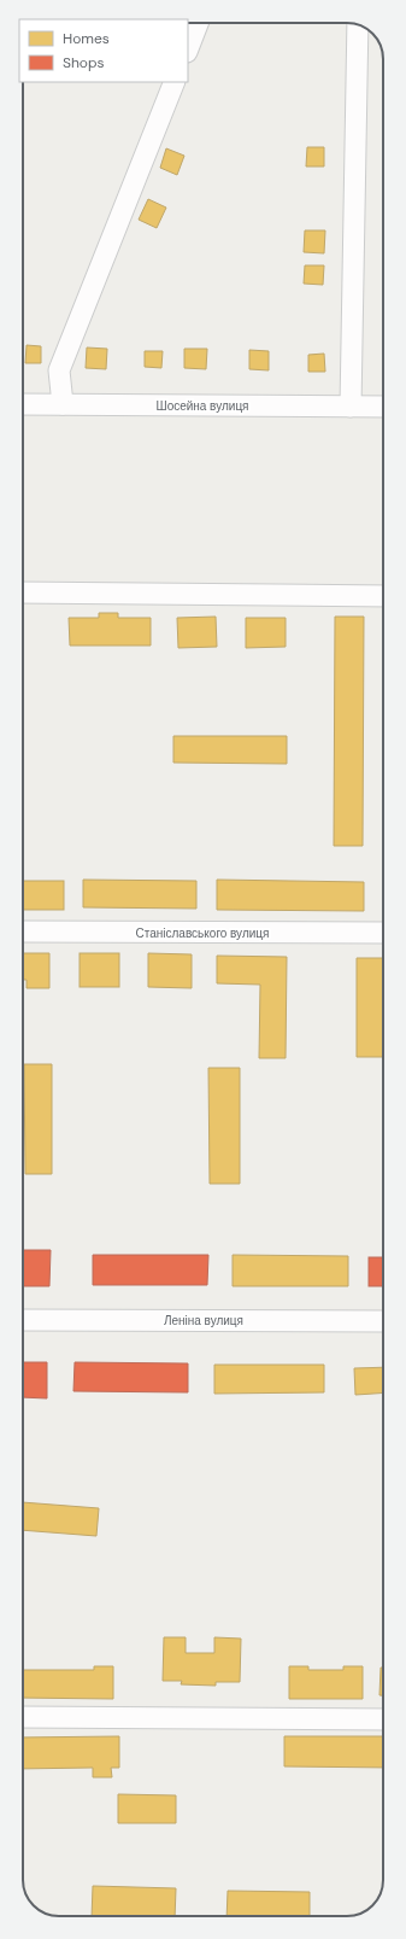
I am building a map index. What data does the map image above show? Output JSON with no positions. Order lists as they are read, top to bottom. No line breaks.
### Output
{"streets":{"street":["Шосейна вулиця","Станіславського вулиця","Леніна вулиця"]},"legend":["Homes","Shops"]}
